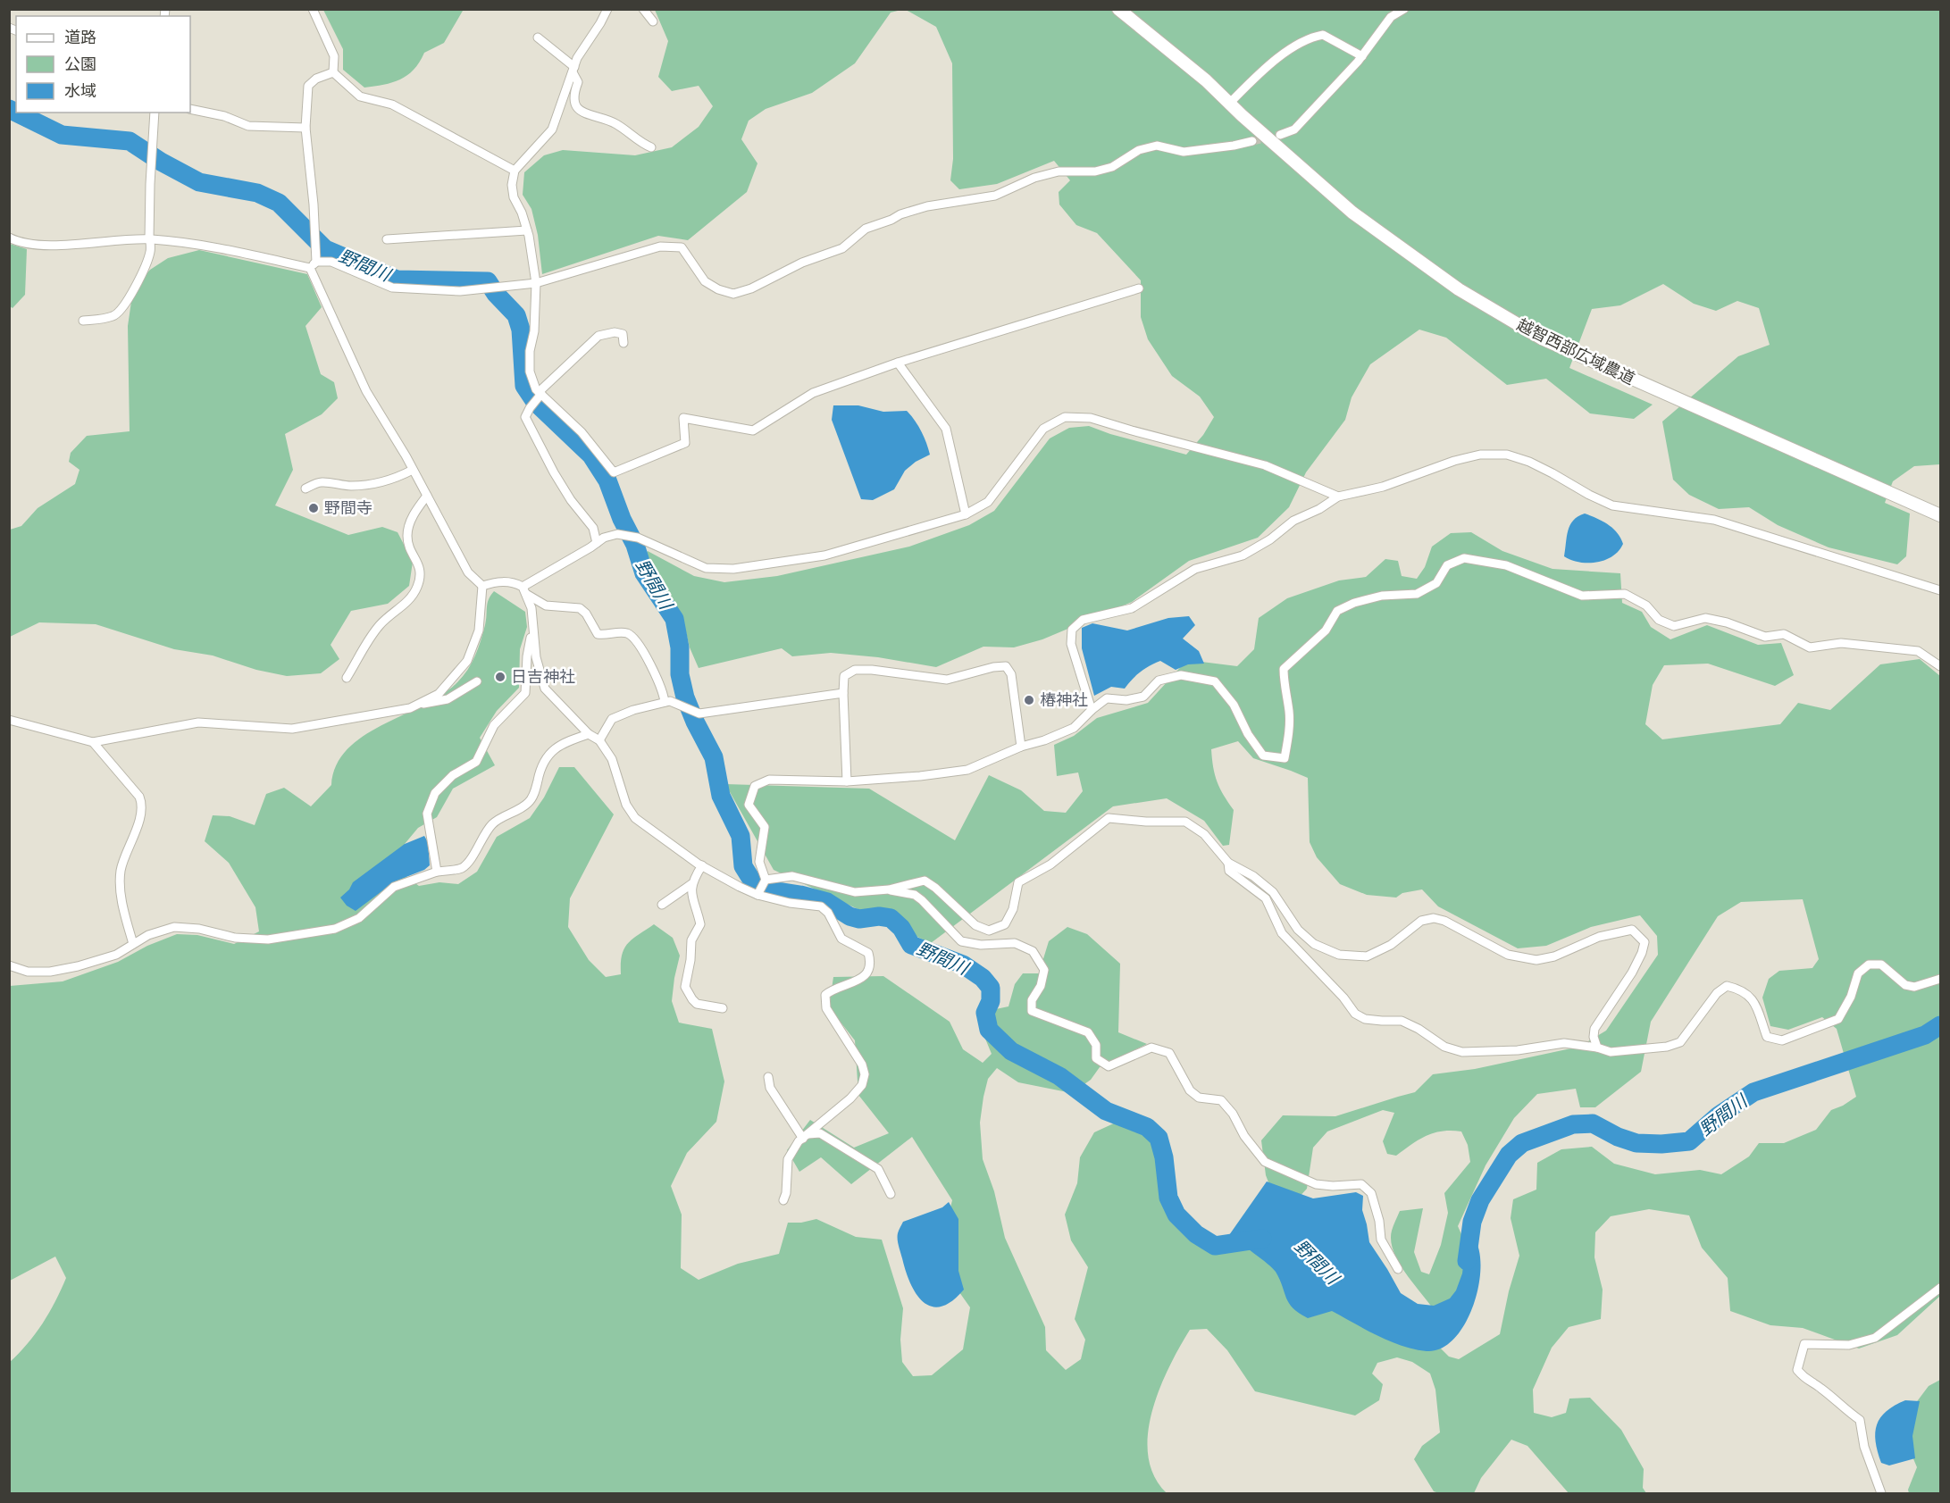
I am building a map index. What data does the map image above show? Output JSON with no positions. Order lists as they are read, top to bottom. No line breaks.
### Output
{"streets":{"street":["越智西部広域農道"]},"water":["野間川"],"places":["野間寺","日吉神社","椿神社"],"legend":["道路","公園","水域"]}
